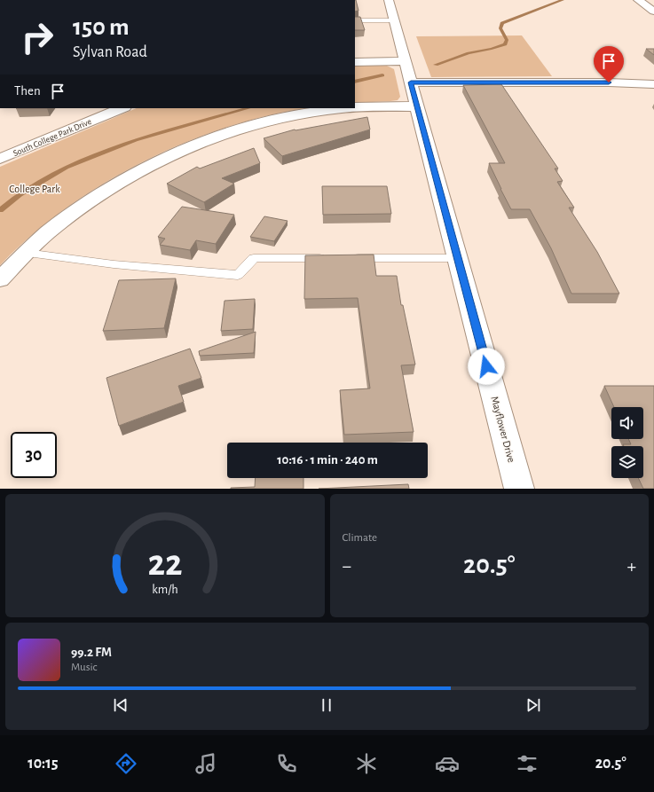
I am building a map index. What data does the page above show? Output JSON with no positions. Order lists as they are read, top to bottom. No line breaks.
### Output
{"streets":{"street":["South College Park Drive","Mayflower Drive"]},"parks":["College Park"],"page":{"turn":["150 m","Sylvan Road"],"then":"Then","limit":"30","trip":"10:16 · 1 min · 240 m","tile":"Climate","heat":["−","20.5°","+"],"song":["99.2 FM","Music"],"tabs":["10:15","20.5°"],"gauge":["22","km/h"]}}
